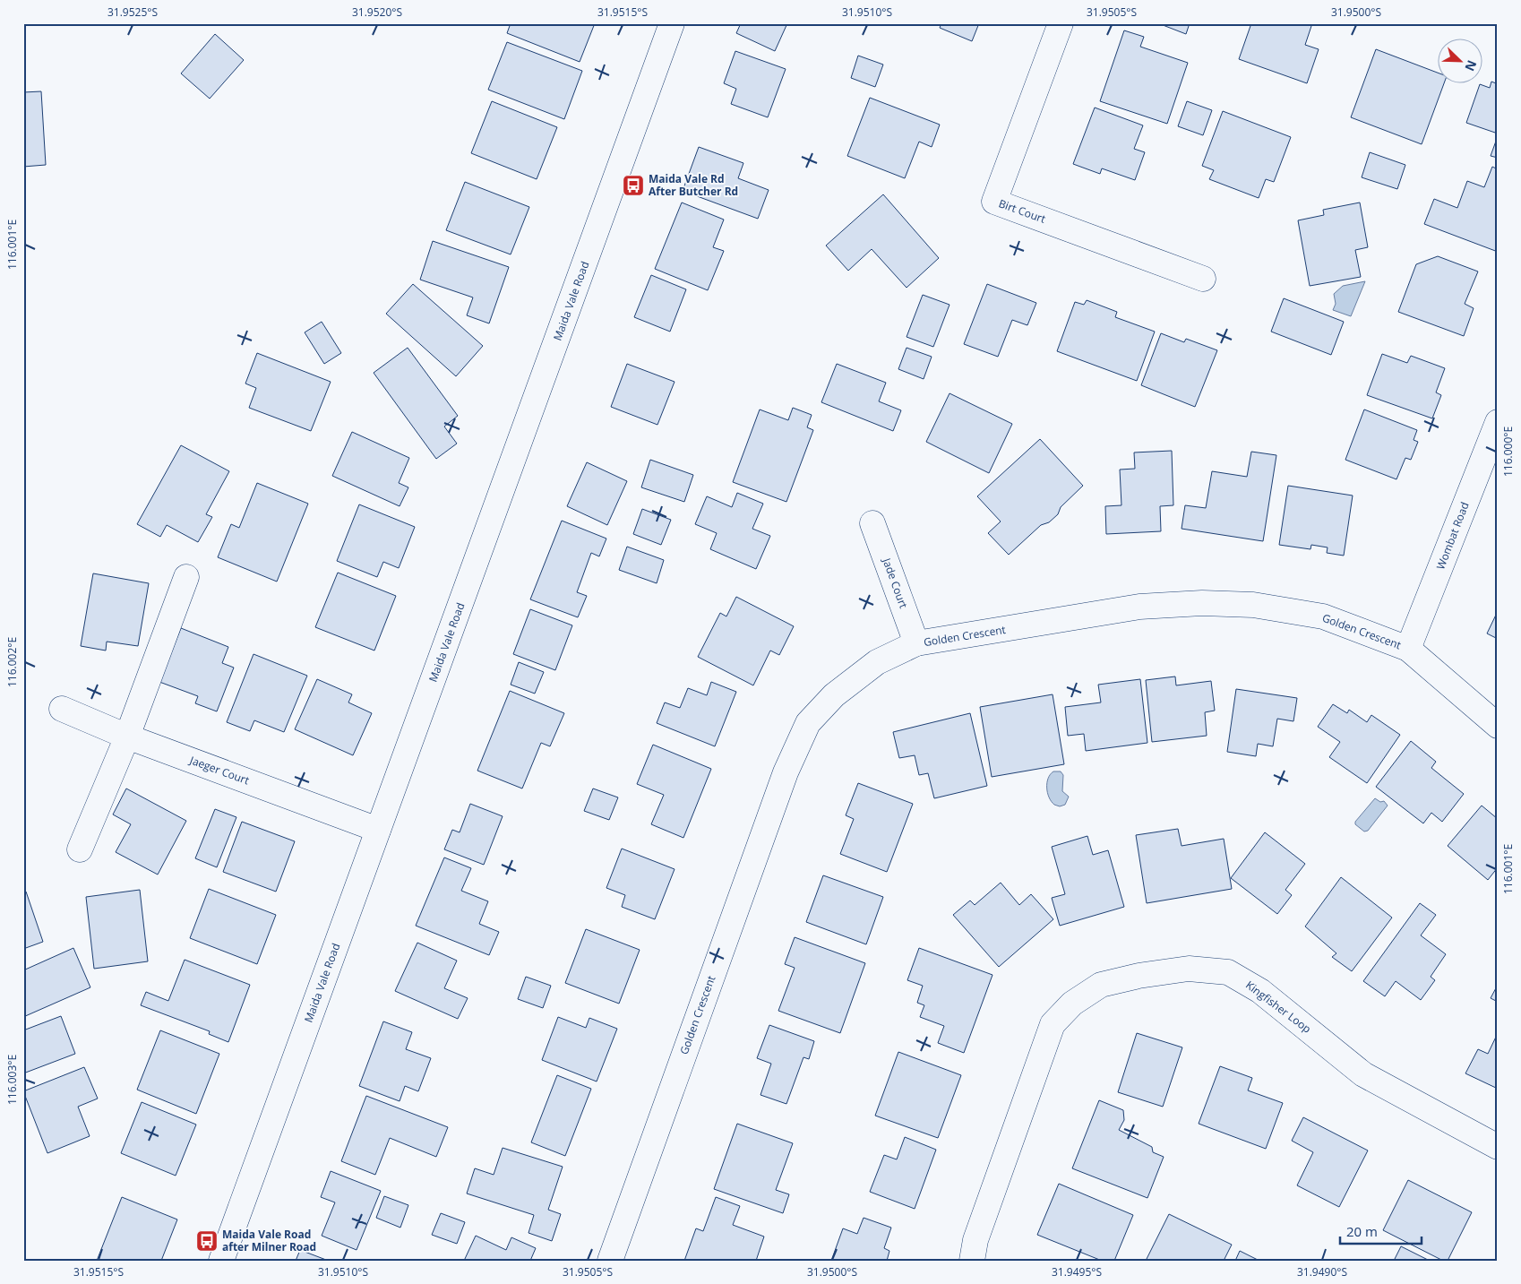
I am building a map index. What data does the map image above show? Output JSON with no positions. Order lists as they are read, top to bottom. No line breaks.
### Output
{"streets":{"street":["Birt Court","Maida Vale Road","Wombat Road","Jade Court","Golden Crescent","Jaeger Court","Kingfisher Loop"]},"crossings":[["Maida Vale Road","Jaeger Court"],["Wombat Road","Golden Crescent"],["Jade Court","Golden Crescent"]],"places":{"bus stop":["Maida Vale Rd After Butcher Rd","Maida Vale Road after Milner Road"]},"scale_bar":"20 m","north":"bottom right","coordinates":["31.9525°S","31.9520°S","31.9515°S","31.9510°S","31.9505°S","31.9500°S","116.001°E","116.000°E","116.002°E","116.003°E","31.9495°S","31.9490°S"]}
